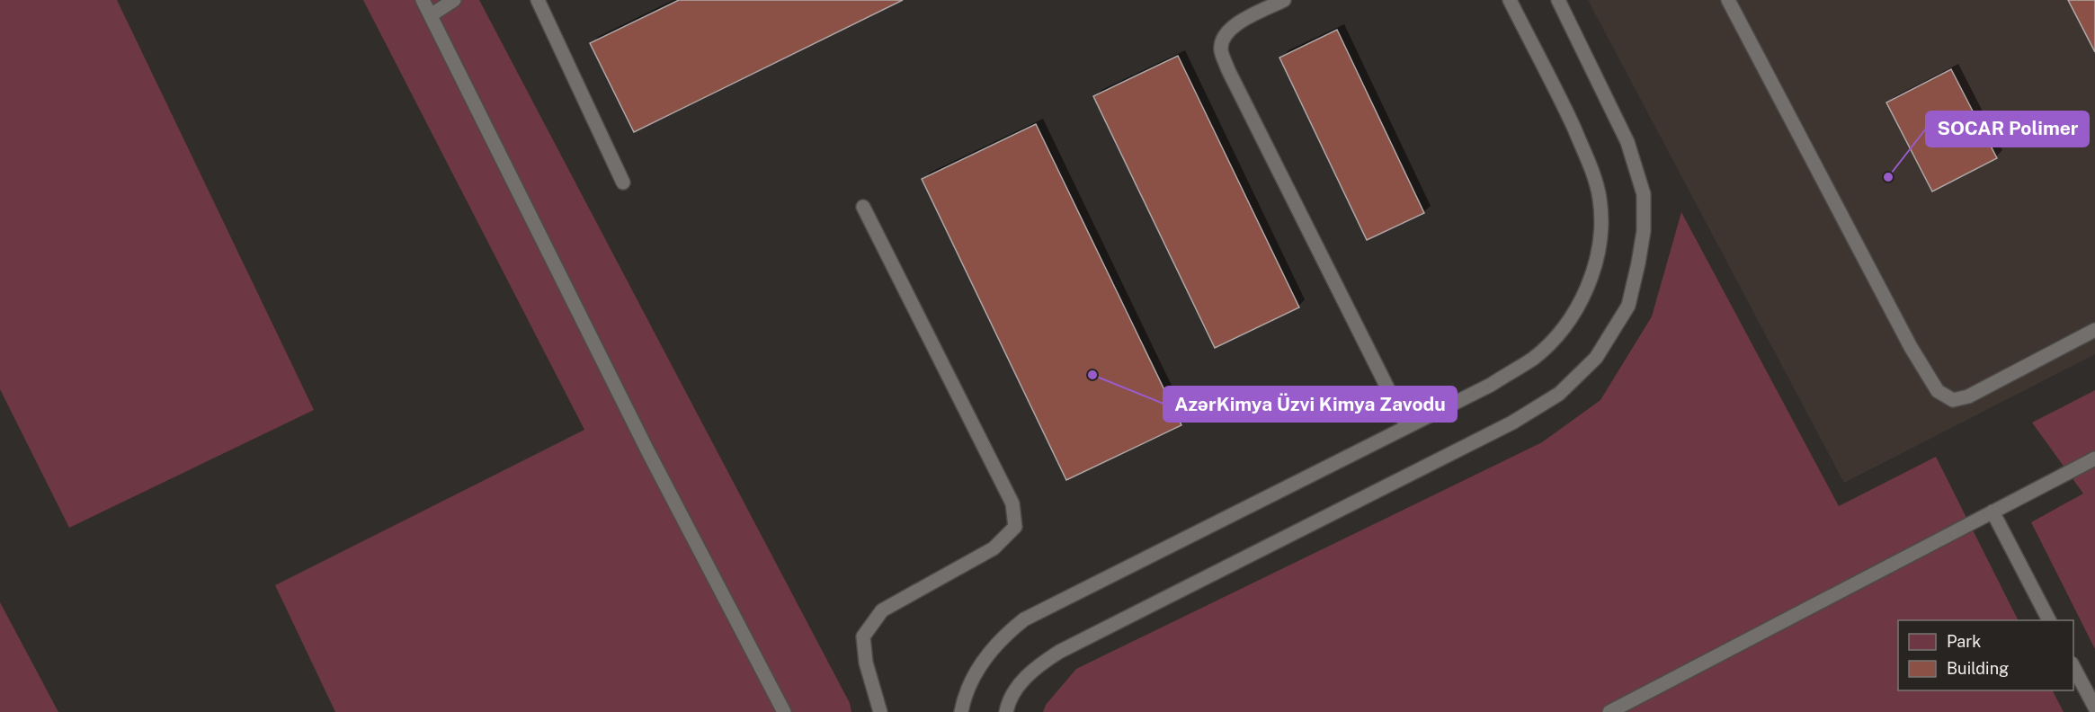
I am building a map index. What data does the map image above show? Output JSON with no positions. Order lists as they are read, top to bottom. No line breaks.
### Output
{"places":["SOCAR Polimer","AzərKimya Üzvi Kimya Zavodu"],"legend":["Park","Building"]}
